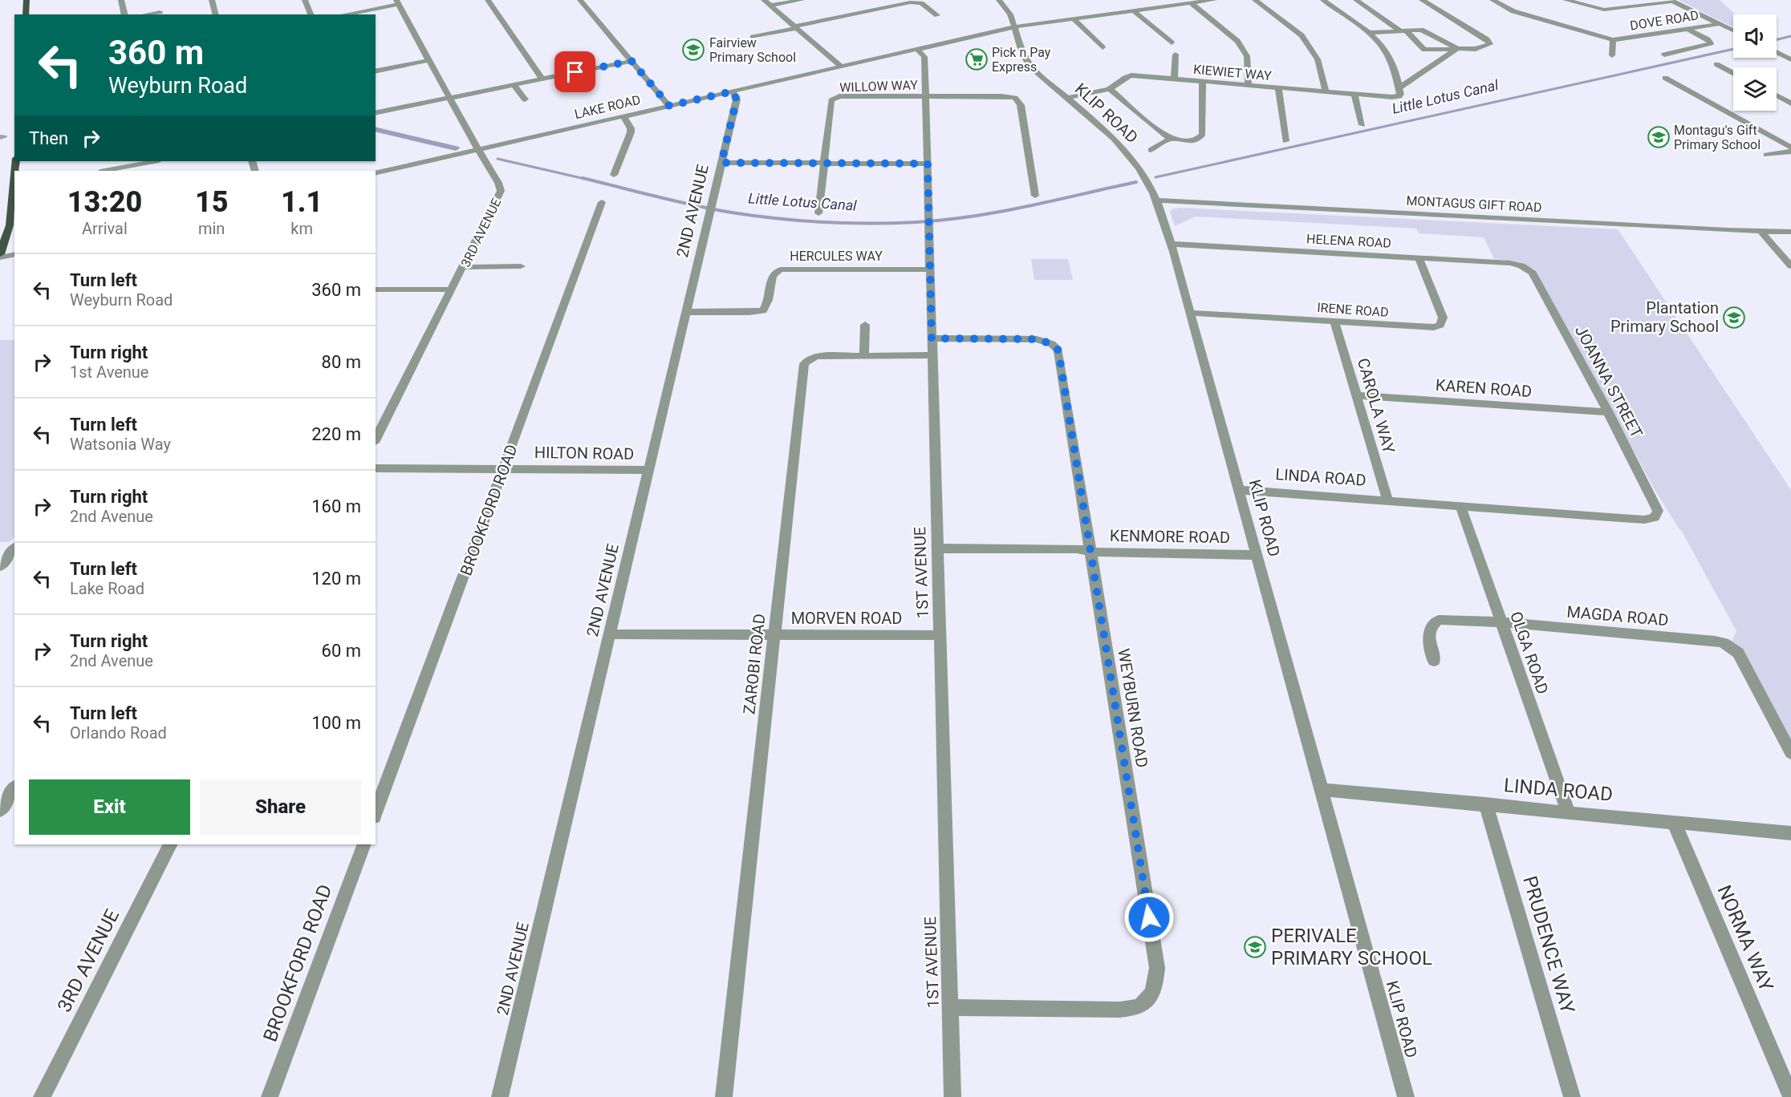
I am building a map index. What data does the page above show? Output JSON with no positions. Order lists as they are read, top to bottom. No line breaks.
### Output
{"streets":{"street":["DOVE ROAD","KIEWIET WAY","WILLOW WAY","LAKE ROAD","KLIP ROAD","MONTAGUS GIFT ROAD","2ND AVENUE","3RD AVENUE","HELENA ROAD","HERCULES WAY","IRENE ROAD","JOANNA STREET","KAREN ROAD","CAROLA WAY","HILTON ROAD","LINDA ROAD","BROOKFORD ROAD","KENMORE ROAD","1ST AVENUE","MAGDA ROAD","MORVEN ROAD","OLGA ROAD","ZAROBI ROAD","WEYBURN ROAD","NORMA WAY","PRUDENCE WAY"]},"crossings":[["KIEWIET WAY","KLIP ROAD"],["WILLOW WAY","1ST AVENUE"],["LAKE ROAD","KLIP ROAD"],["LAKE ROAD","2ND AVENUE"],["LAKE ROAD","3RD AVENUE"],["LAKE ROAD","1ST AVENUE"],["KLIP ROAD","MONTAGUS GIFT ROAD"],["KLIP ROAD","HELENA ROAD"],["KLIP ROAD","IRENE ROAD"],["KLIP ROAD","LINDA ROAD"],["KLIP ROAD","KENMORE ROAD"],["2ND AVENUE","HERCULES WAY"],["2ND AVENUE","HILTON ROAD"],["2ND AVENUE","MORVEN ROAD"],["HELENA ROAD","IRENE ROAD"],["HELENA ROAD","JOANNA STREET"],["HERCULES WAY","1ST AVENUE"],["IRENE ROAD","CAROLA WAY"],["JOANNA STREET","KAREN ROAD"],["JOANNA STREET","LINDA ROAD"],["KAREN ROAD","CAROLA WAY"],["CAROLA WAY","LINDA ROAD"],["HILTON ROAD","BROOKFORD ROAD"],["LINDA ROAD","OLGA ROAD"],["LINDA ROAD","NORMA WAY"],["LINDA ROAD","PRUDENCE WAY"],["KENMORE ROAD","1ST AVENUE"],["KENMORE ROAD","WEYBURN ROAD"],["1ST AVENUE","MORVEN ROAD"],["1ST AVENUE","ZAROBI ROAD"],["1ST AVENUE","WEYBURN ROAD"],["MAGDA ROAD","OLGA ROAD"],["MORVEN ROAD","ZAROBI ROAD"]],"water":["Little Lotus Canal"],"places":{"school or university":["Fairview Primary School","Montagu's Gift Primary School","Plantation Primary School","PERIVALE PRIMARY SCHOOL"],"supermarket":["Pick n Pay Express"]},"page":{"turn":["360 m","Weyburn Road"],"then":"Then","eta":["13:20","Arrival","15","min","1.1","km"],"list":[{"name":"Turn left","note":"Weyburn Road","value":"360 m"},{"name":"Turn right","note":"1st Avenue","value":"80 m"},{"name":"Turn left","note":"Watsonia Way","value":"220 m"},{"name":"Turn right","note":"2nd Avenue","value":"160 m"},{"name":"Turn left","note":"Lake Road","value":"120 m"},{"name":"Turn right","note":"2nd Avenue","value":"60 m"},{"name":"Turn left","note":"Orlando Road","value":"100 m"}],"buttons":["Exit","Share"]}}
